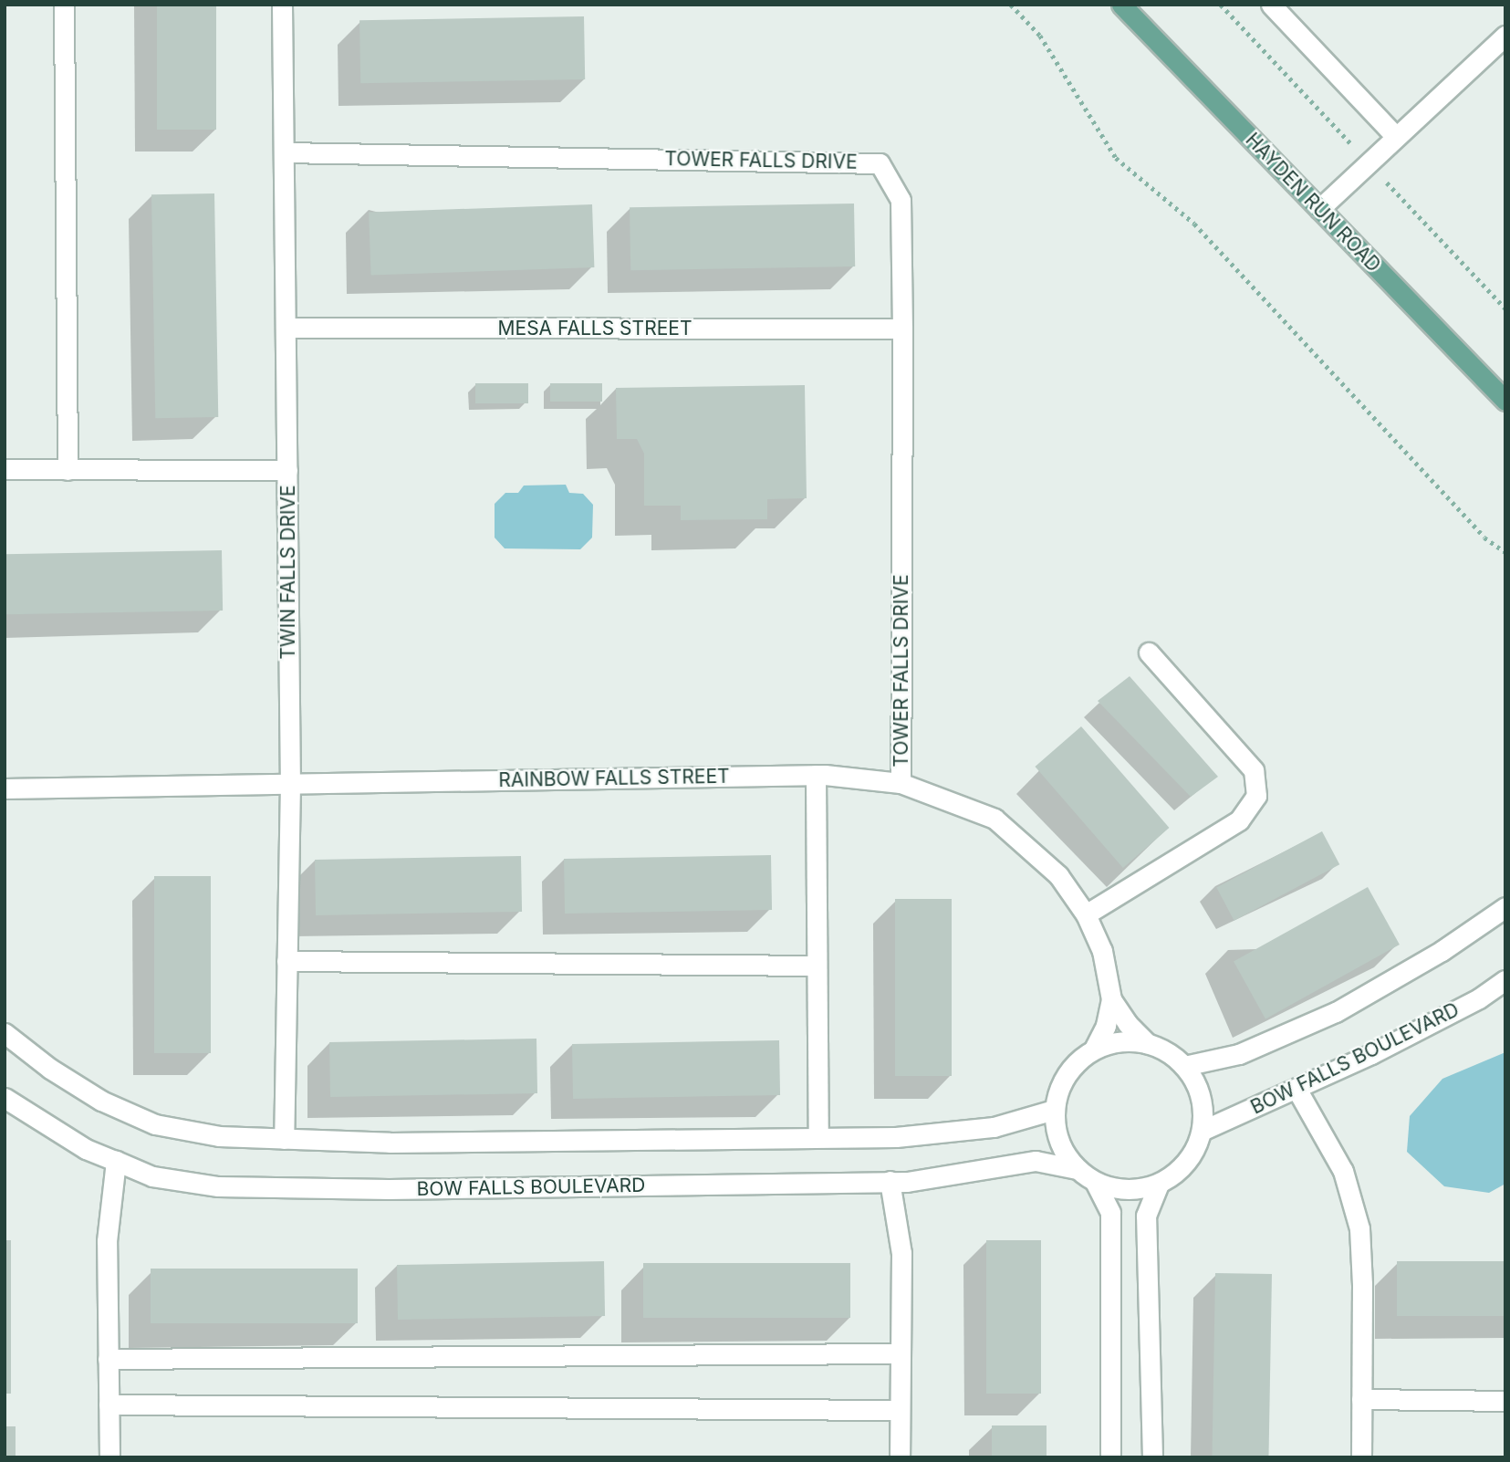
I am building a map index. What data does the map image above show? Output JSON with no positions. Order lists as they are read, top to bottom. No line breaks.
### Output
{"streets":{"main road":["HAYDEN RUN ROAD"],"street":["TOWER FALLS DRIVE","MESA FALLS STREET","TWIN FALLS DRIVE","RAINBOW FALLS STREET","BOW FALLS BOULEVARD"]},"crossings":[["TOWER FALLS DRIVE","MESA FALLS STREET"],["TOWER FALLS DRIVE","TWIN FALLS DRIVE"],["TOWER FALLS DRIVE","RAINBOW FALLS STREET"],["MESA FALLS STREET","TWIN FALLS DRIVE"],["TWIN FALLS DRIVE","RAINBOW FALLS STREET"],["RAINBOW FALLS STREET","BOW FALLS BOULEVARD"]]}
